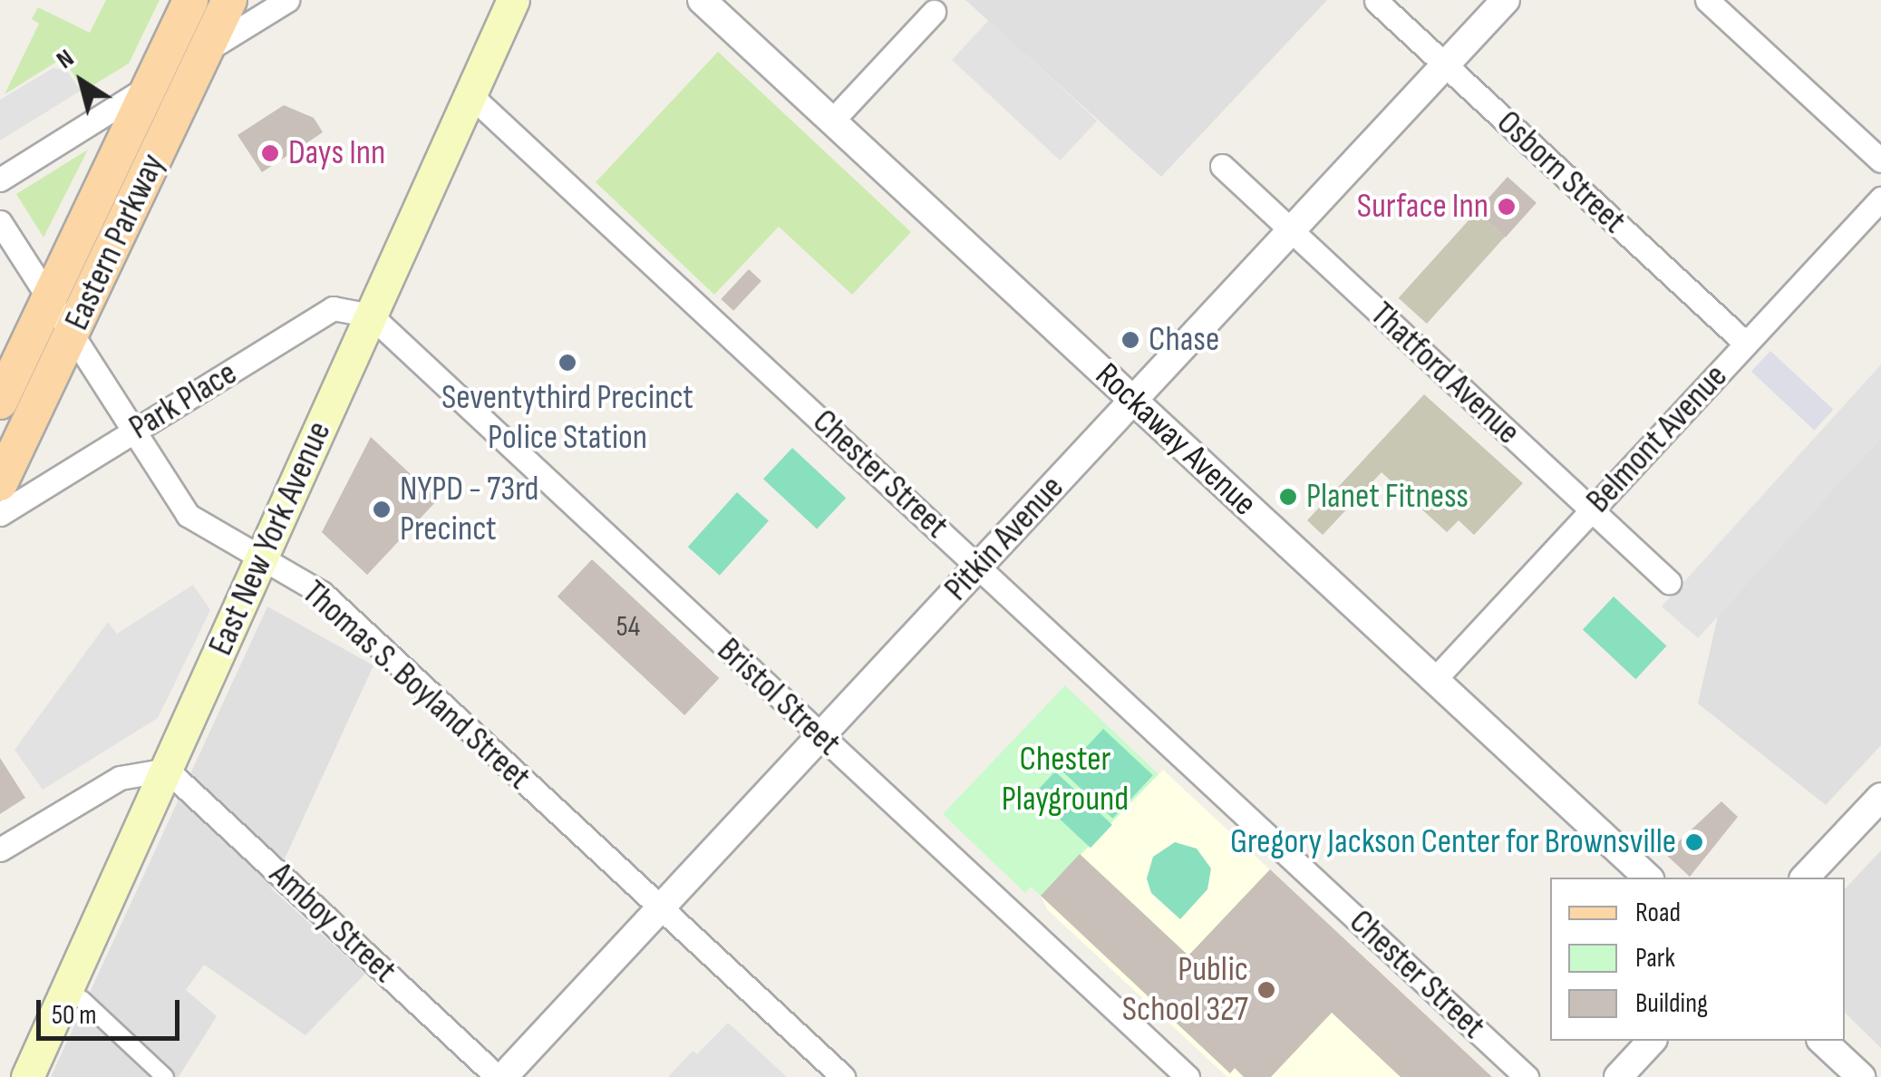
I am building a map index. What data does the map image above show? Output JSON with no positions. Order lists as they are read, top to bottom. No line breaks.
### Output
{"streets":{"main road":["Eastern Parkway","East New York Avenue"],"street":["Osborn Street","Thatford Avenue","Park Place","Belmont Avenue","Rockaway Avenue","Chester Street","Pitkin Avenue","Thomas S. Boyland Street","Bristol Street","Amboy Street"]},"crossings":[["Osborn Street","Belmont Avenue"],["Osborn Street","Pitkin Avenue"],["Eastern Parkway","Thomas S. Boyland Street"],["Thatford Avenue","Belmont Avenue"],["Thatford Avenue","Pitkin Avenue"],["Park Place","East New York Avenue"],["Park Place","Thomas S. Boyland Street"],["Park Place","Bristol Street"],["Belmont Avenue","Rockaway Avenue"],["Rockaway Avenue","Pitkin Avenue"],["Chester Street","East New York Avenue"],["Chester Street","Pitkin Avenue"],["East New York Avenue","Thomas S. Boyland Street"],["East New York Avenue","Bristol Street"],["East New York Avenue","Amboy Street"],["Pitkin Avenue","Thomas S. Boyland Street"],["Pitkin Avenue","Bristol Street"],["Pitkin Avenue","Amboy Street"]],"parks":["Chester Playground"],"places":["Days Inn","Surface Inn","Chase","Seventythird Precinct Police Station","Planet Fitness","NYPD - 73rd Precinct","Gregory Jackson Center for Brownsville","Public School 327"],"house_numbers":["54"],"legend":["Road","Park","Building"],"scale_bar":"50 m","north":"top left"}
